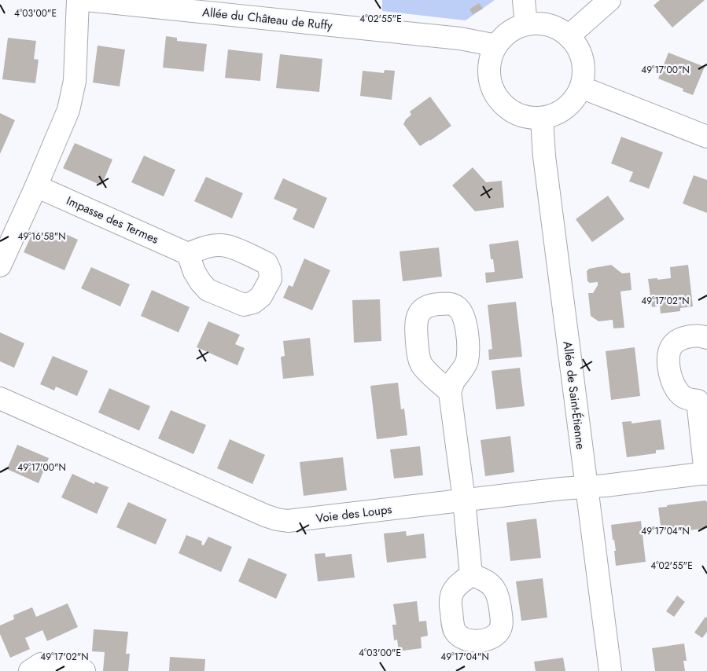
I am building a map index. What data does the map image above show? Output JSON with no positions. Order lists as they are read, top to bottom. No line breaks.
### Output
{"streets":{"street":["Allée du Château de Ruffy","Impasse des Termes","Allée de Saint-Étienne","Voie des Loups"]},"crossings":[["Allée du Château de Ruffy","Allée de Saint-Étienne"],["Allée de Saint-Étienne","Voie des Loups"]],"coordinates":["4°03'00\"E","4°02'55\"E","49°17'00\"N","49°16'58\"N","49°17'02\"N","49°17'04\"N"]}
